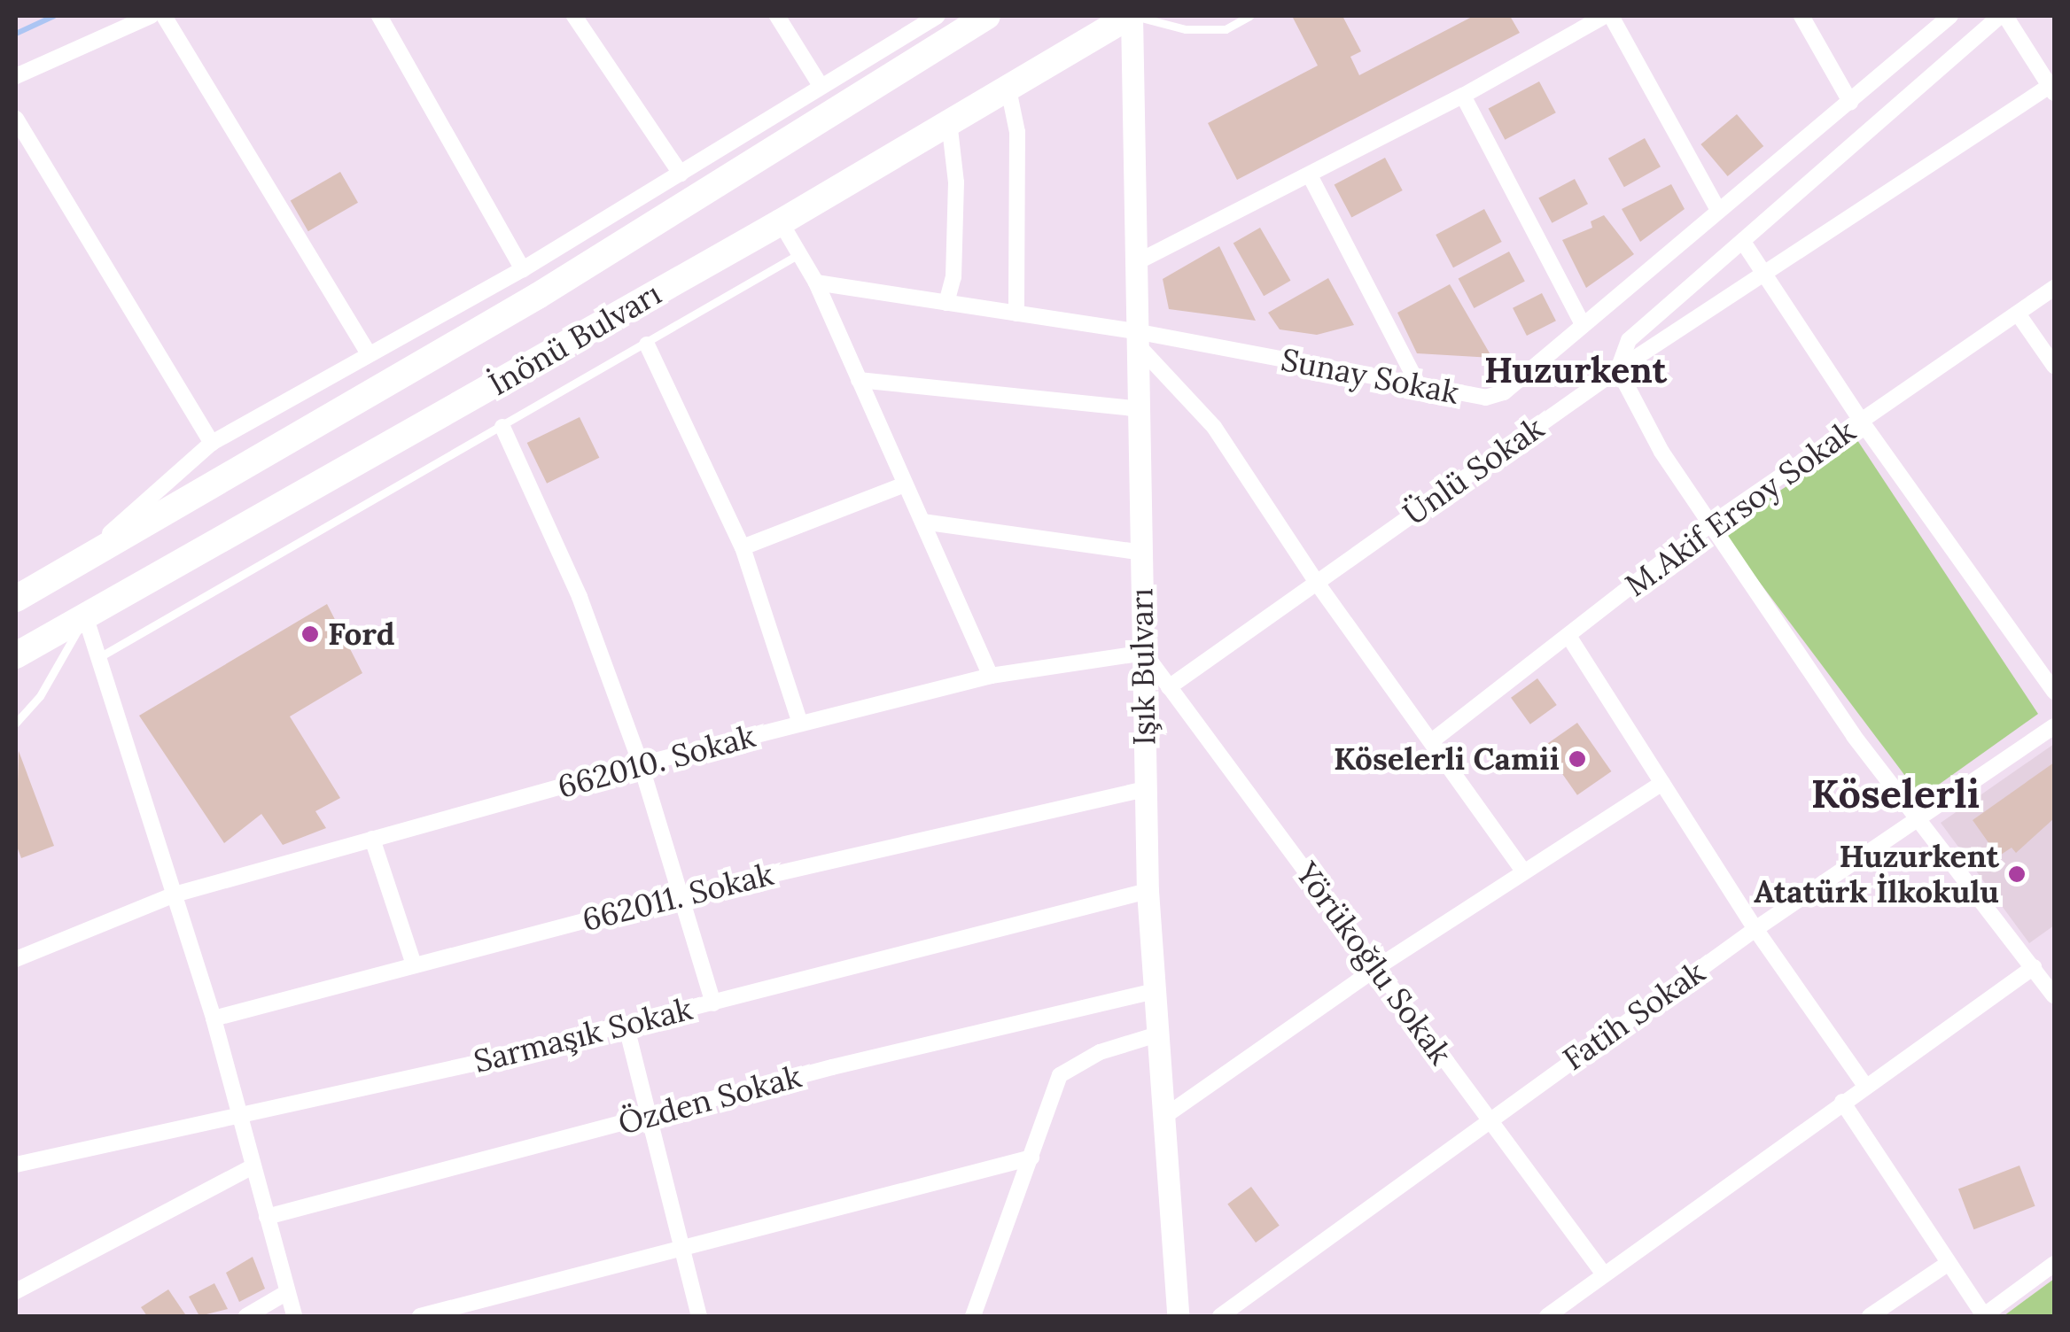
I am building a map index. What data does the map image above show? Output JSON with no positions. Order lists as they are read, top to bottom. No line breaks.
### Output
{"streets":{"highway":["İnönü Bulvarı"],"main road":["Işık Bulvarı"],"street":["Sunay Sokak","Ünlü Sokak","M.Akif Ersoy Sokak","662010. Sokak","662011. Sokak","Yörükoğlu Sokak","Fatih Sokak","Sarmaşık Sokak","Özden Sokak"]},"crossings":[["İnönü Bulvarı","Işık Bulvarı"],["Sunay Sokak","Işık Bulvarı"],["Ünlü Sokak","Yörükoğlu Sokak"],["Işık Bulvarı","662010. Sokak"],["Işık Bulvarı","662011. Sokak"],["Işık Bulvarı","Yörükoğlu Sokak"],["Işık Bulvarı","Sarmaşık Sokak"],["Işık Bulvarı","Özden Sokak"],["662010. Sokak","Yörükoğlu Sokak"],["Yörükoğlu Sokak","Fatih Sokak"]],"districts":["Huzurkent","Köselerli"],"places":["Ford","Köselerli Camii","Huzurkent Atatürk İlkokulu"]}
